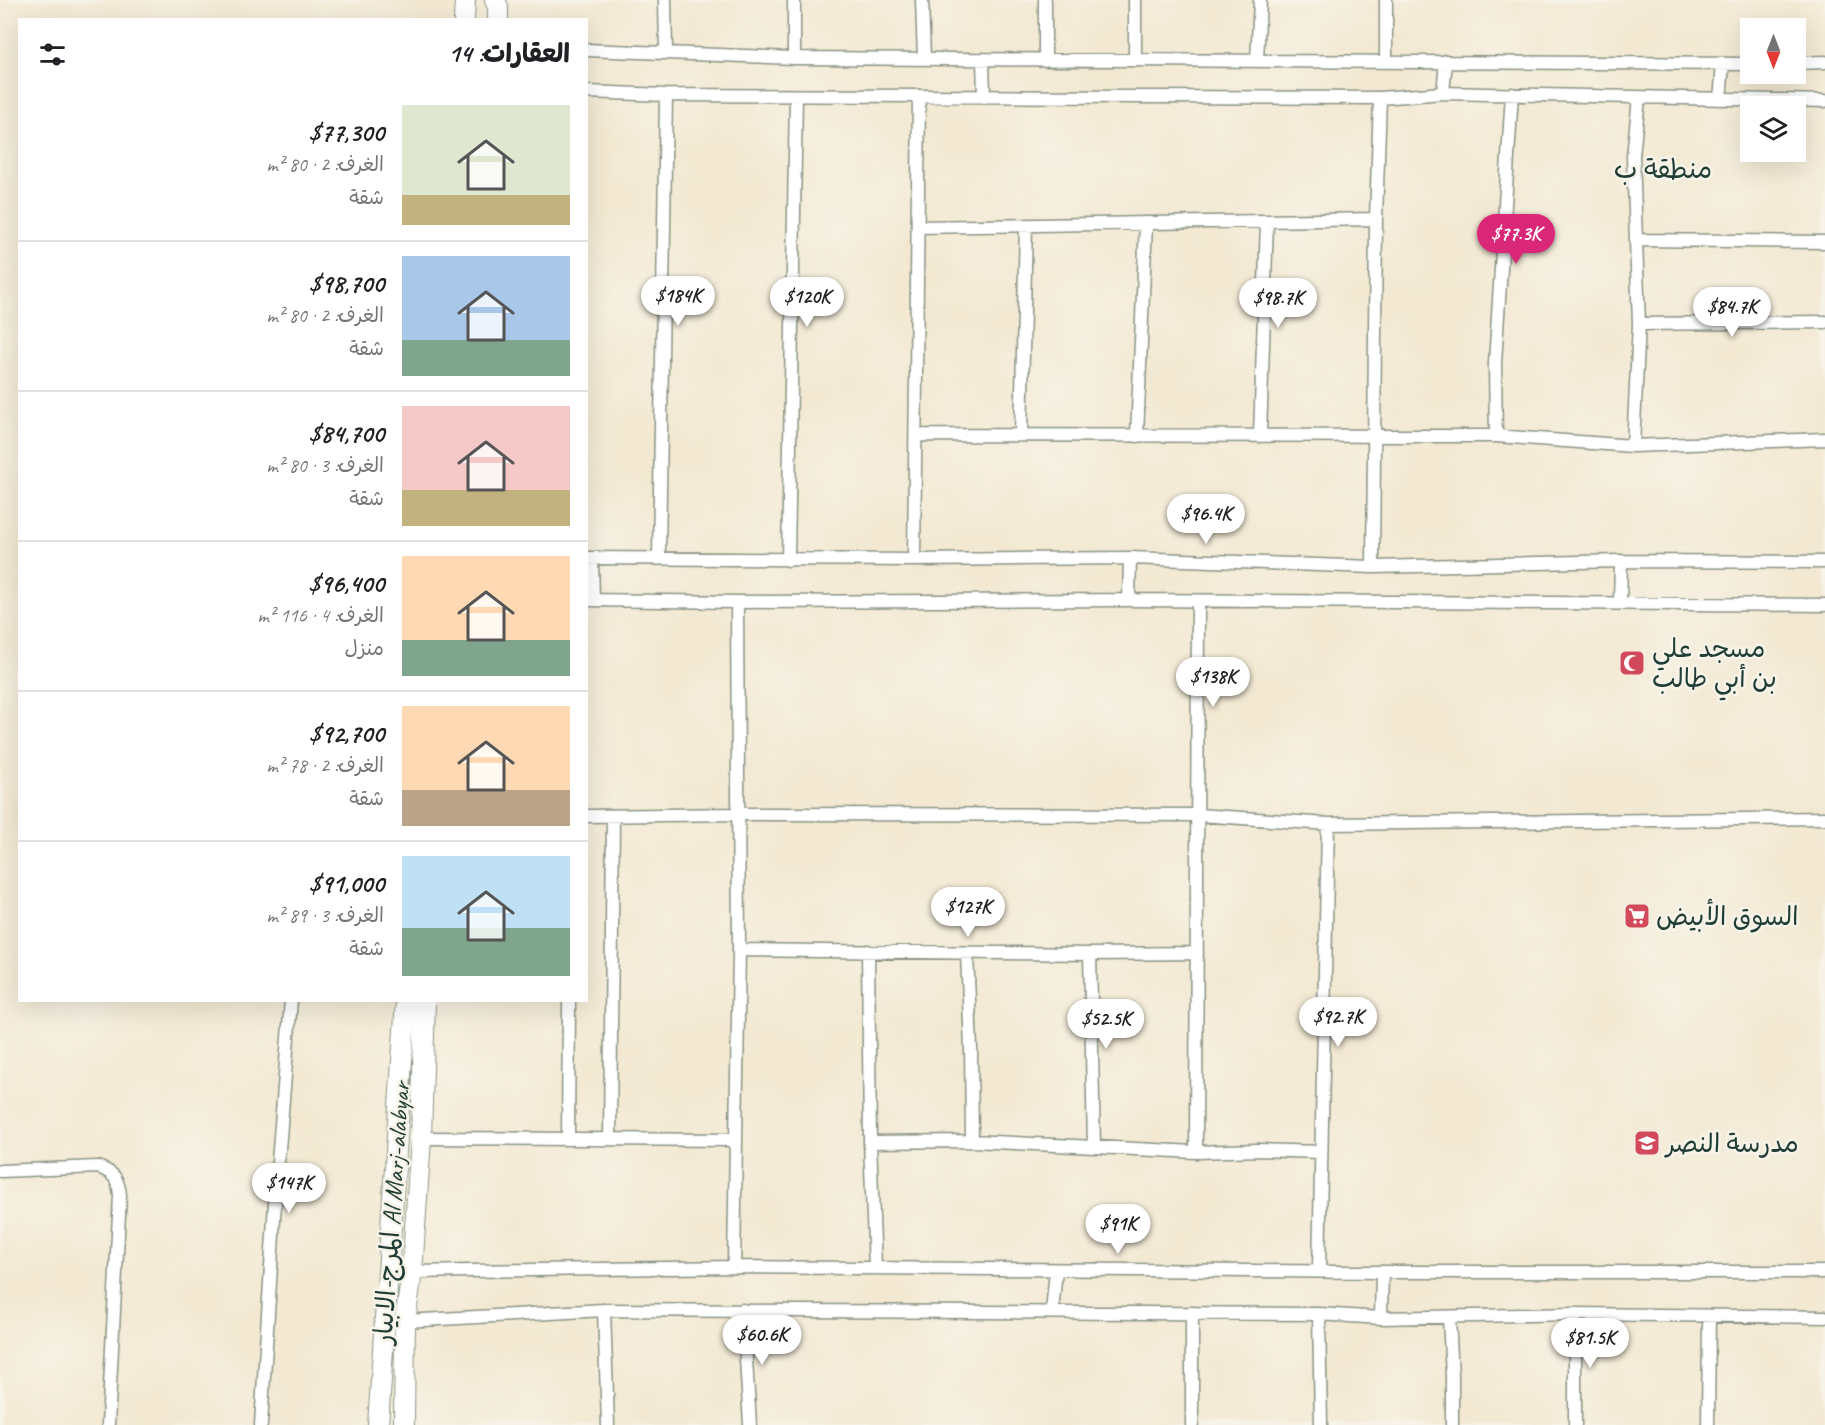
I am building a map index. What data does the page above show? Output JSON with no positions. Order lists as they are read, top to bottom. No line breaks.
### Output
{"streets":{"main road":["المرج-الابيار Al Marj-alabyar"]},"districts":["منطقة ب"],"places":{"mosque":["مسجد علي بن أبي طالب"],"supermarket":["السوق الأبيض"],"school or university":["مدرسة النصر"]},"north":"bottom","page":{"heading":"العقارات: 14","list":[{"name":"$77,300","note":"الغرف: 2 · 80 m² · شقة"},{"name":"$98,700","note":"الغرف: 2 · 80 m² · شقة"},{"name":"$84,700","note":"الغرف: 3 · 80 m² · شقة"},{"name":"$96,400","note":"الغرف: 4 · 116 m² · منزل"},{"name":"$92,700","note":"الغرف: 2 · 78 m² · شقة"},{"name":"$91,000","note":"الغرف: 3 · 89 m² · شقة"}],"price":["$77.3K","$184K","$120K","$98.7K","$84.7K","$96.4K","$138K","$127K","$92.7K","$52.5K","$147K","$91K","$60.6K","$81.5K"]}}
